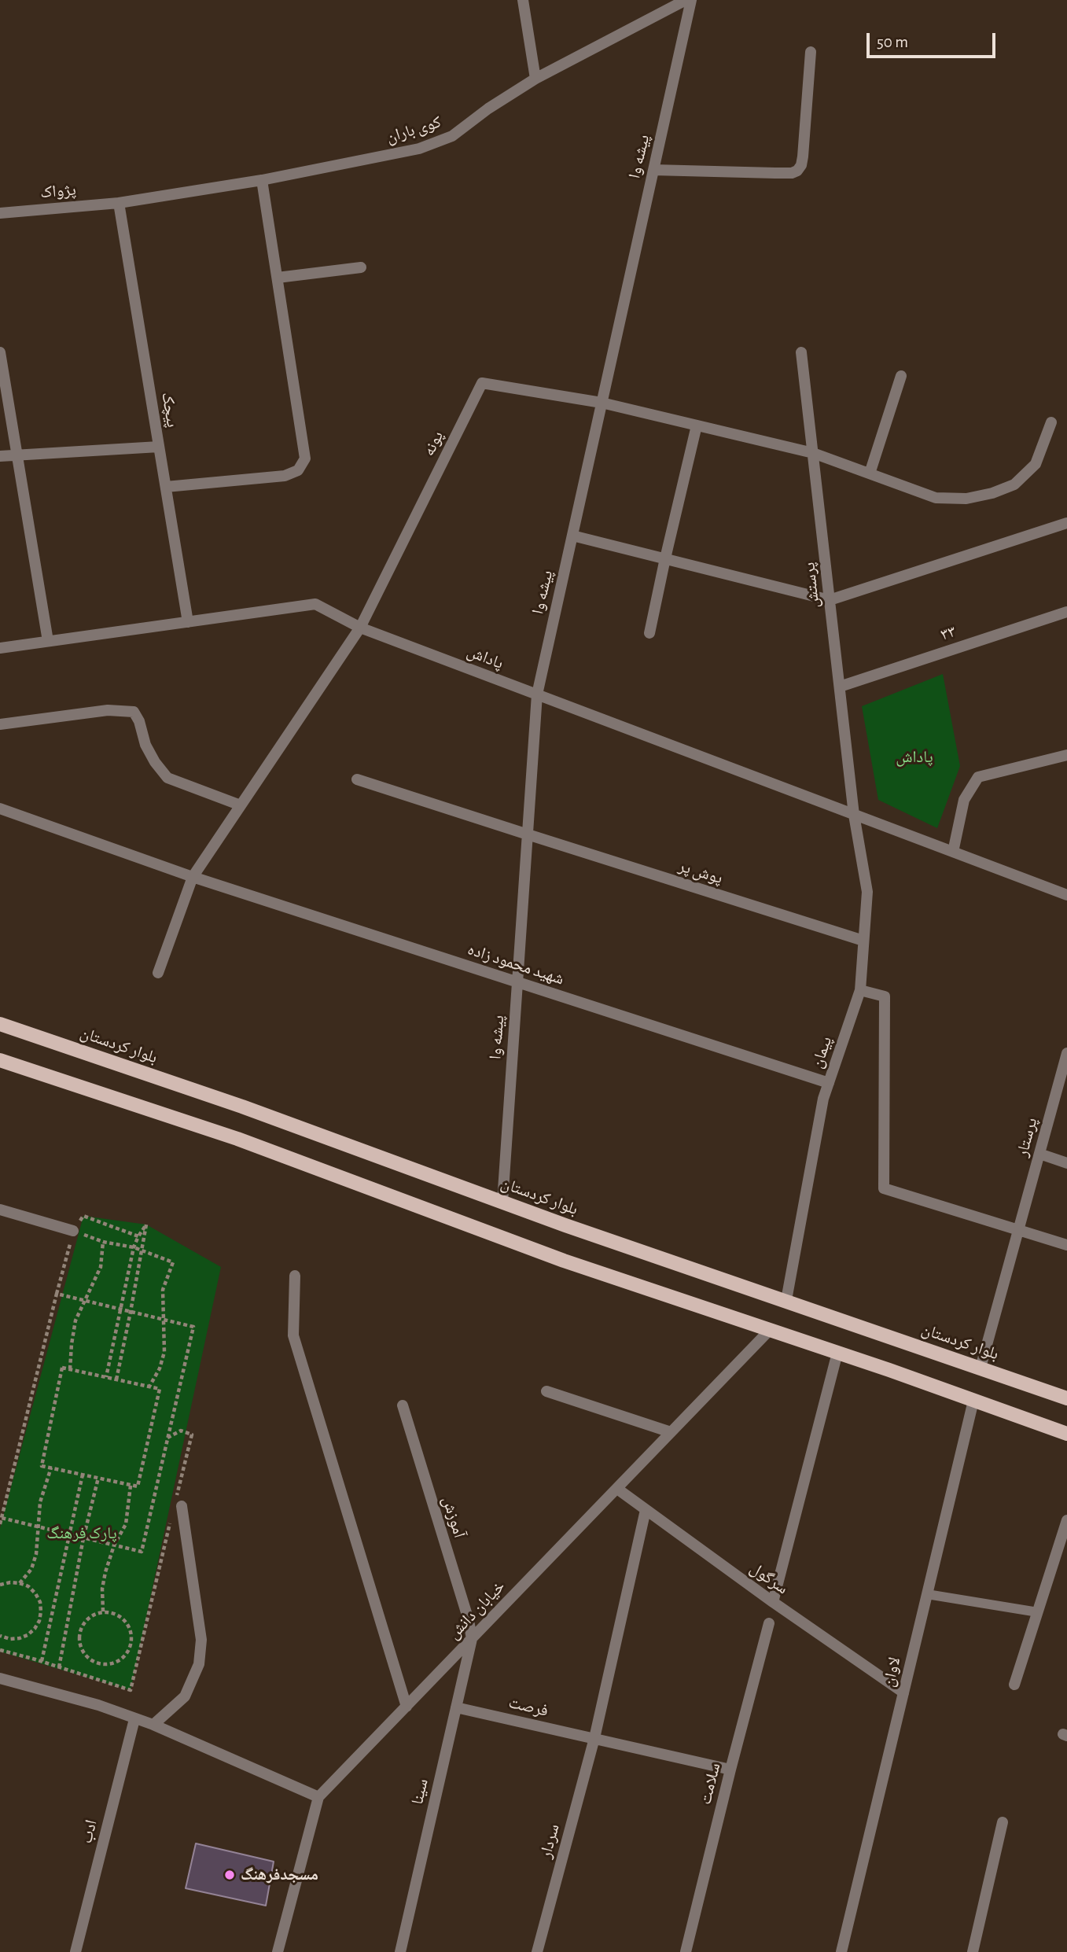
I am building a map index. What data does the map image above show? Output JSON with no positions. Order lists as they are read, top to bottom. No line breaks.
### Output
{"streets":{"main road":["بلوار کردستان"],"street":["کوی باران","پیشه وا","پژواک","پیچک","پونه","پرستش","۳۳","پاداش","پوش پر","شهید محمود زاده","پیمان","پرستار","آموزش","سرگول","خیابان دانش","لاوان","فرصت","سلامت","سینا","ادب","سردار"]},"crossings":[["کوی باران","پژواک"],["کوی باران","پیچک"],["پیشه وا","پونه"],["پیشه وا","پاداش"],["پیشه وا","پوش پر"],["پیشه وا","شهید محمود زاده"],["پیشه وا","بلوار کردستان"],["پژواک","پیچک"],["پیچک","پاداش"],["پونه","پاداش"],["پرستش","۳۳"],["پرستش","پاداش"],["پرستش","پیمان"],["پاداش","پیمان"],["پوش پر","پیمان"],["شهید محمود زاده","پیمان"],["بلوار کردستان","پیمان"],["بلوار کردستان","پرستار"],["آموزش","خیابان دانش"],["آموزش","سینا"],["سرگول","خیابان دانش"],["سرگول","لاوان"],["سرگول","سردار"],["خیابان دانش","سینا"],["فرصت","سلامت"],["فرصت","سینا"],["فرصت","سردار"]],"parks":["پاداش","پارک فرهنگ"],"places":["مسجدفرهنگ"],"scale_bar":"50 m"}
